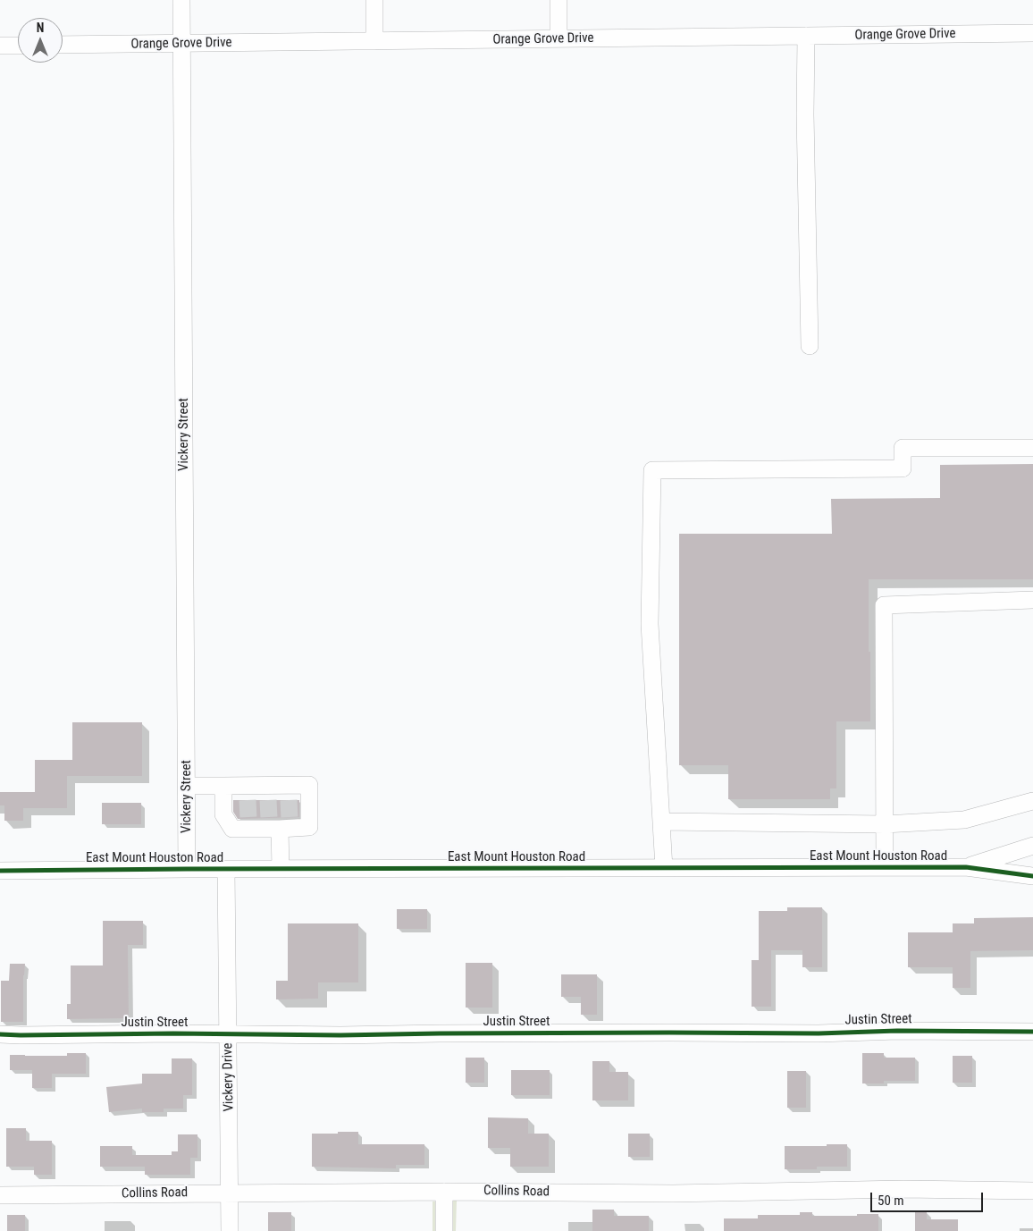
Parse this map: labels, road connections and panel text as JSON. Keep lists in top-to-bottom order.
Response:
{
  "streets": {
    "street": [
      "Orange Grove Drive",
      "Vickery Street",
      "East Mount Houston Road",
      "Justin Street",
      "Vickery Drive",
      "Collins Road"
    ]
  },
  "crossings": [
    ["Orange Grove Drive", "Vickery Street"],
    ["Vickery Street", "East Mount Houston Road"],
    ["East Mount Houston Road", "Vickery Drive"],
    ["Justin Street", "Vickery Drive"],
    ["Vickery Drive", "Collins Road"]
  ],
  "scale_bar": "50 m",
  "north": "top"
}
